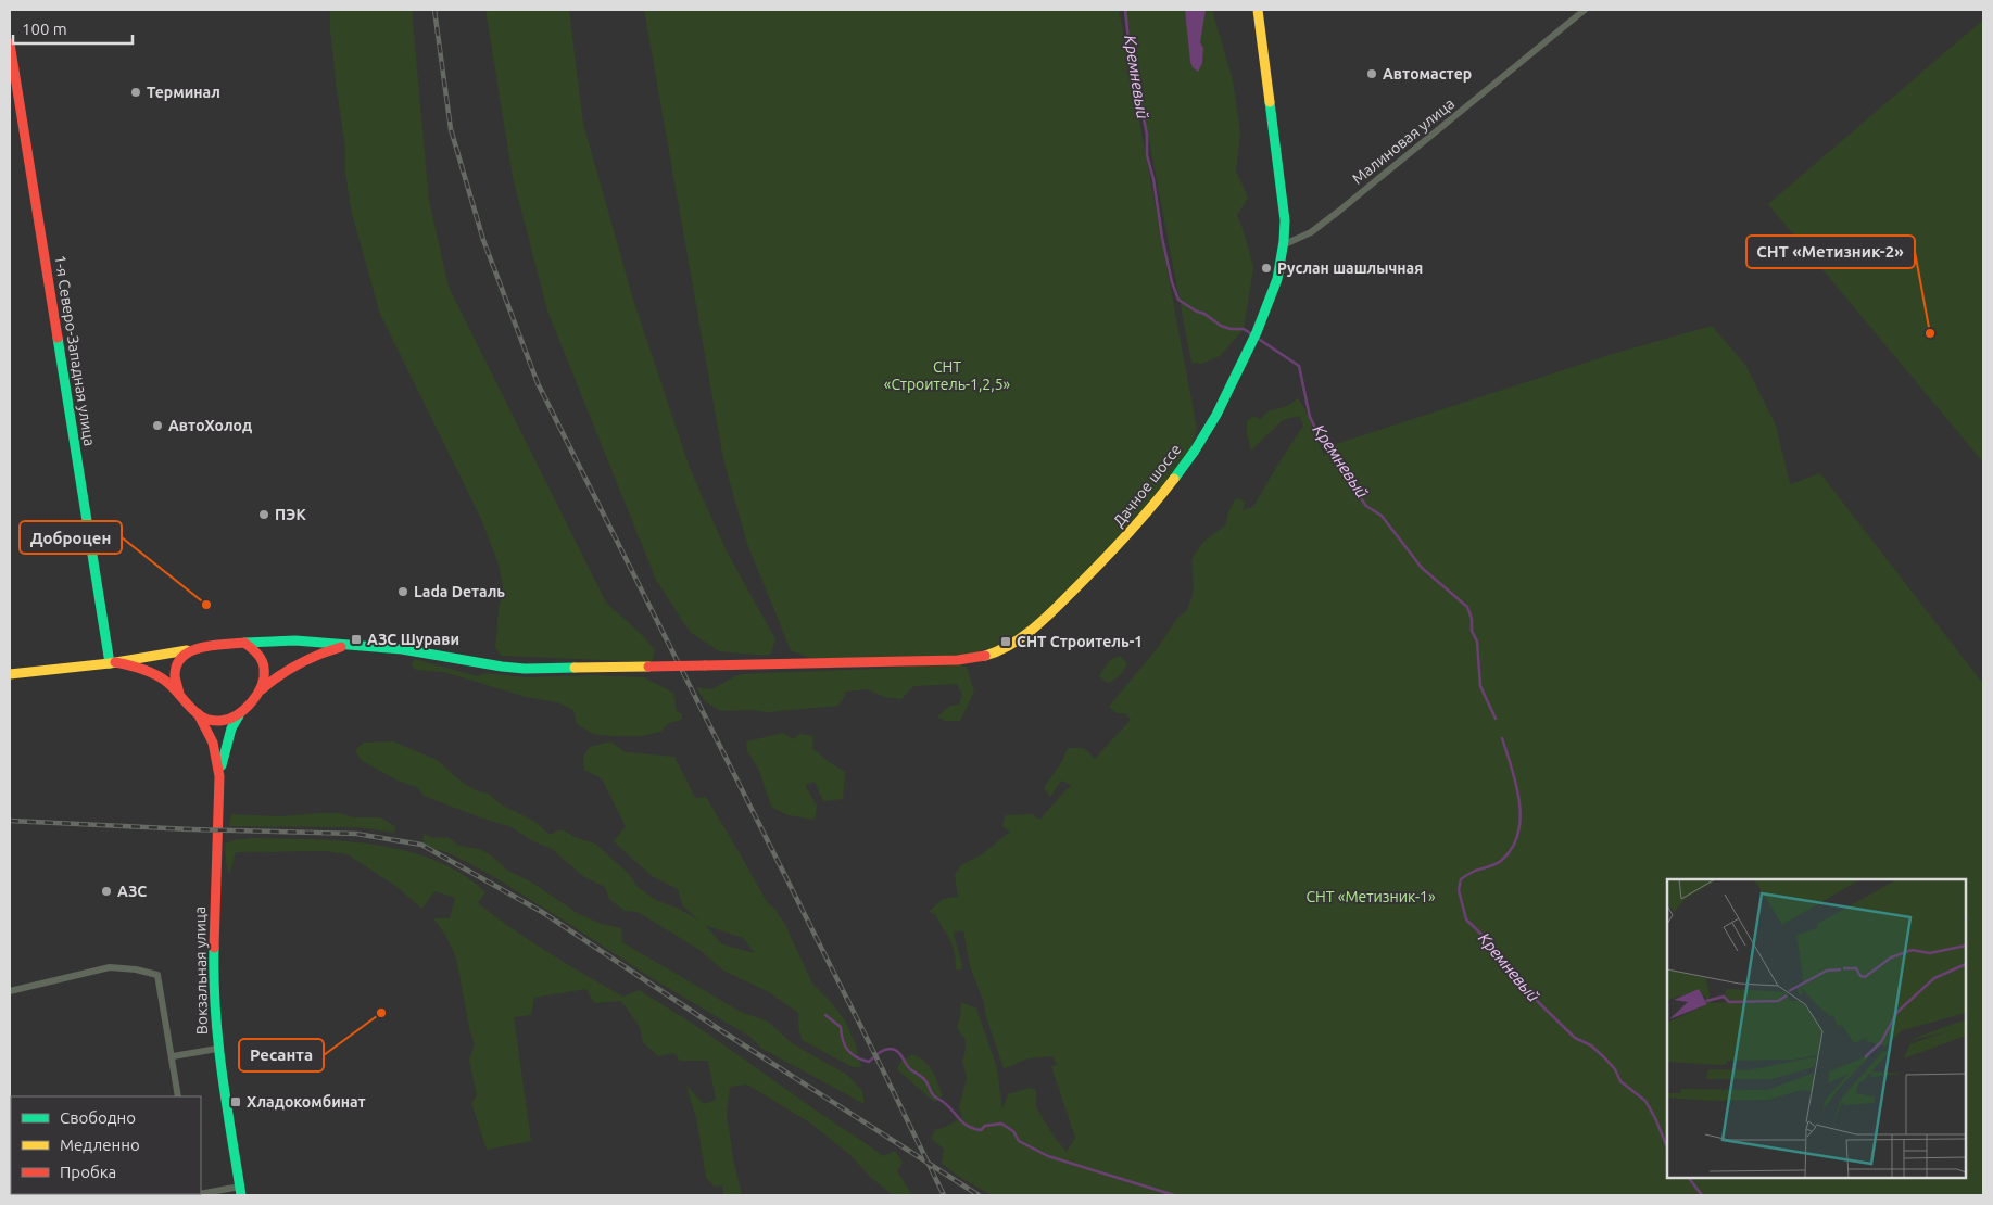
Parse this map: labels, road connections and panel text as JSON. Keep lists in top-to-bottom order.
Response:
{
  "streets": {
    "main road": ["1-я Северо-Западная улица", "Дачное шоссе", "Вокзальная улица"],
    "street": ["Малиновая улица"]
  },
  "crossings": [
    ["Малиновая улица", "Дачное шоссе"]
  ],
  "water": ["Кремневый"],
  "parks": ["СНТ «Строитель-1,2,5»", "СНТ «Метизник-1»"],
  "places": {
    "other": [
      "Автомастер",
      "Терминал",
      "Руслан шашлычная",
      "СНТ «Метизник-2»",
      "АвтоХолод",
      "ПЭК",
      "Lada Dеталь",
      "Доброцен",
      "АЗС",
      "Ресанта"
    ],
    "transit": ["АЗС Шурави", "СНТ Строитель-1", "Хладокомбинат"]
  },
  "legend": ["Свободно", "Медленно", "Пробка"],
  "scale_bar": "100 m"
}
